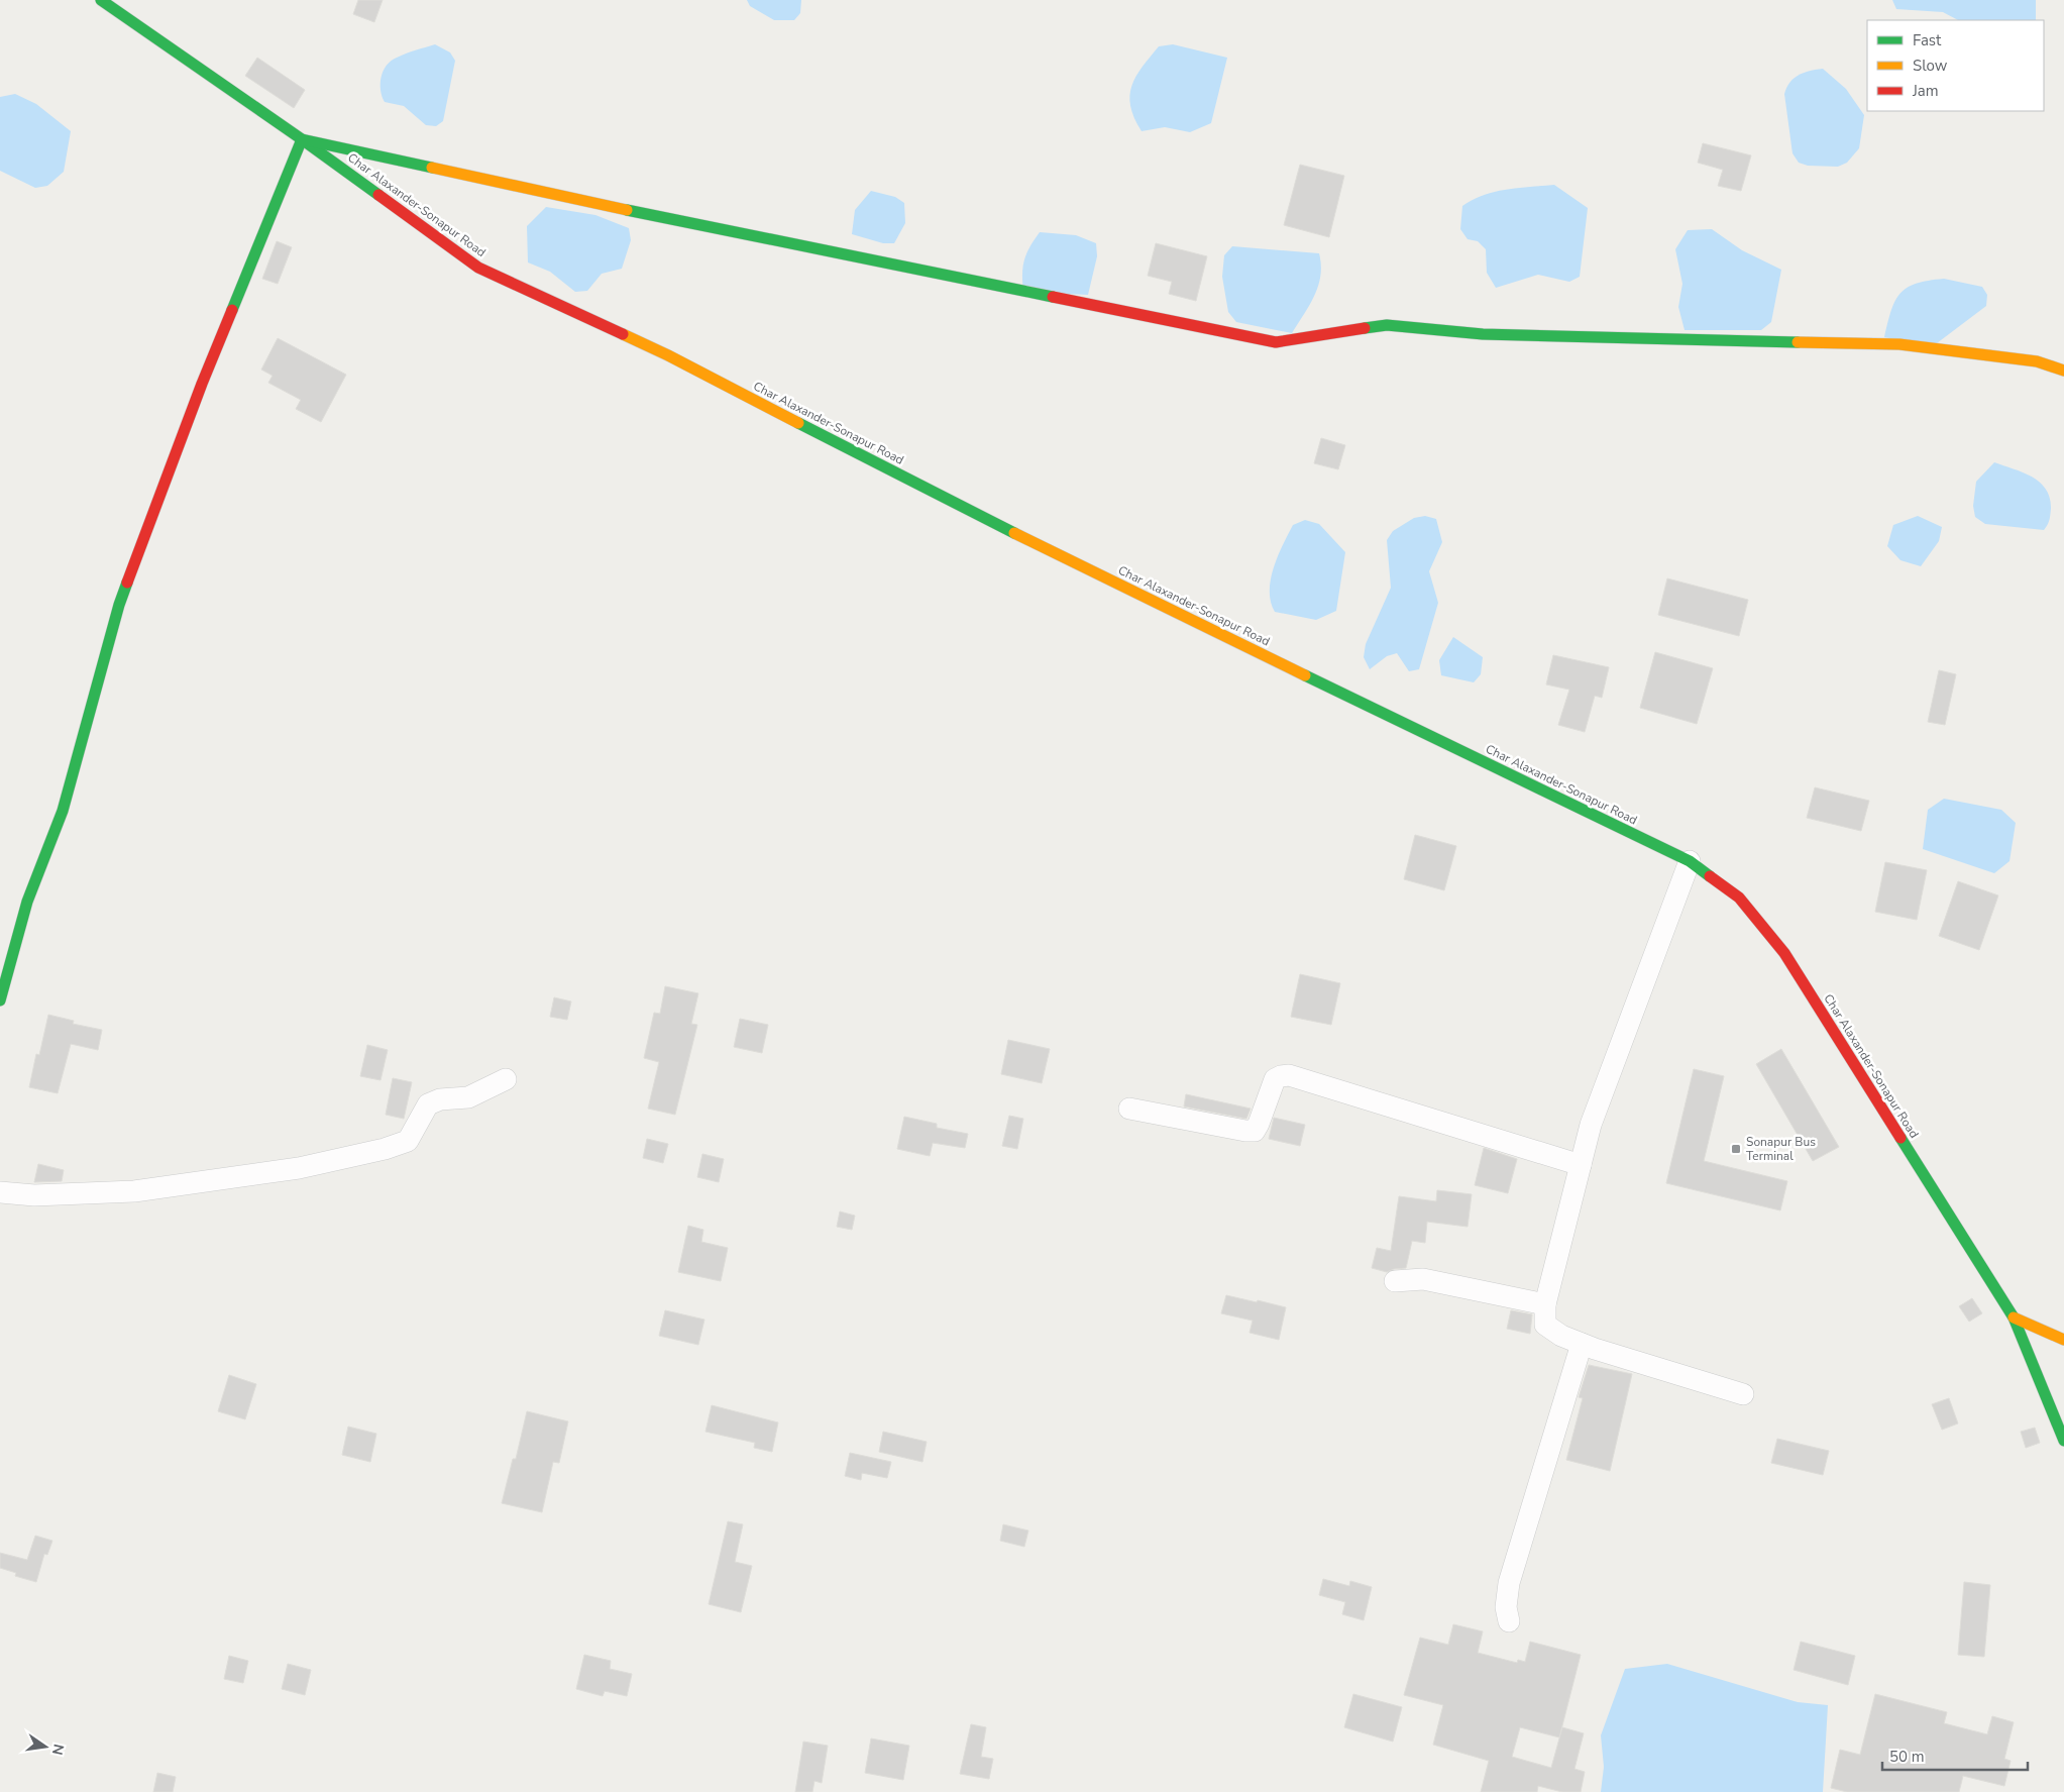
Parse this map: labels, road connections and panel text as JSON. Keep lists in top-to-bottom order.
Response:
{
  "streets": {
    "street": ["Char Alaxander-Sonapur Road"]
  },
  "places": {
    "transit": ["Sonapur Bus Terminal"]
  },
  "legend": ["Fast", "Slow", "Jam"],
  "scale_bar": "50 m",
  "north": "right"
}
